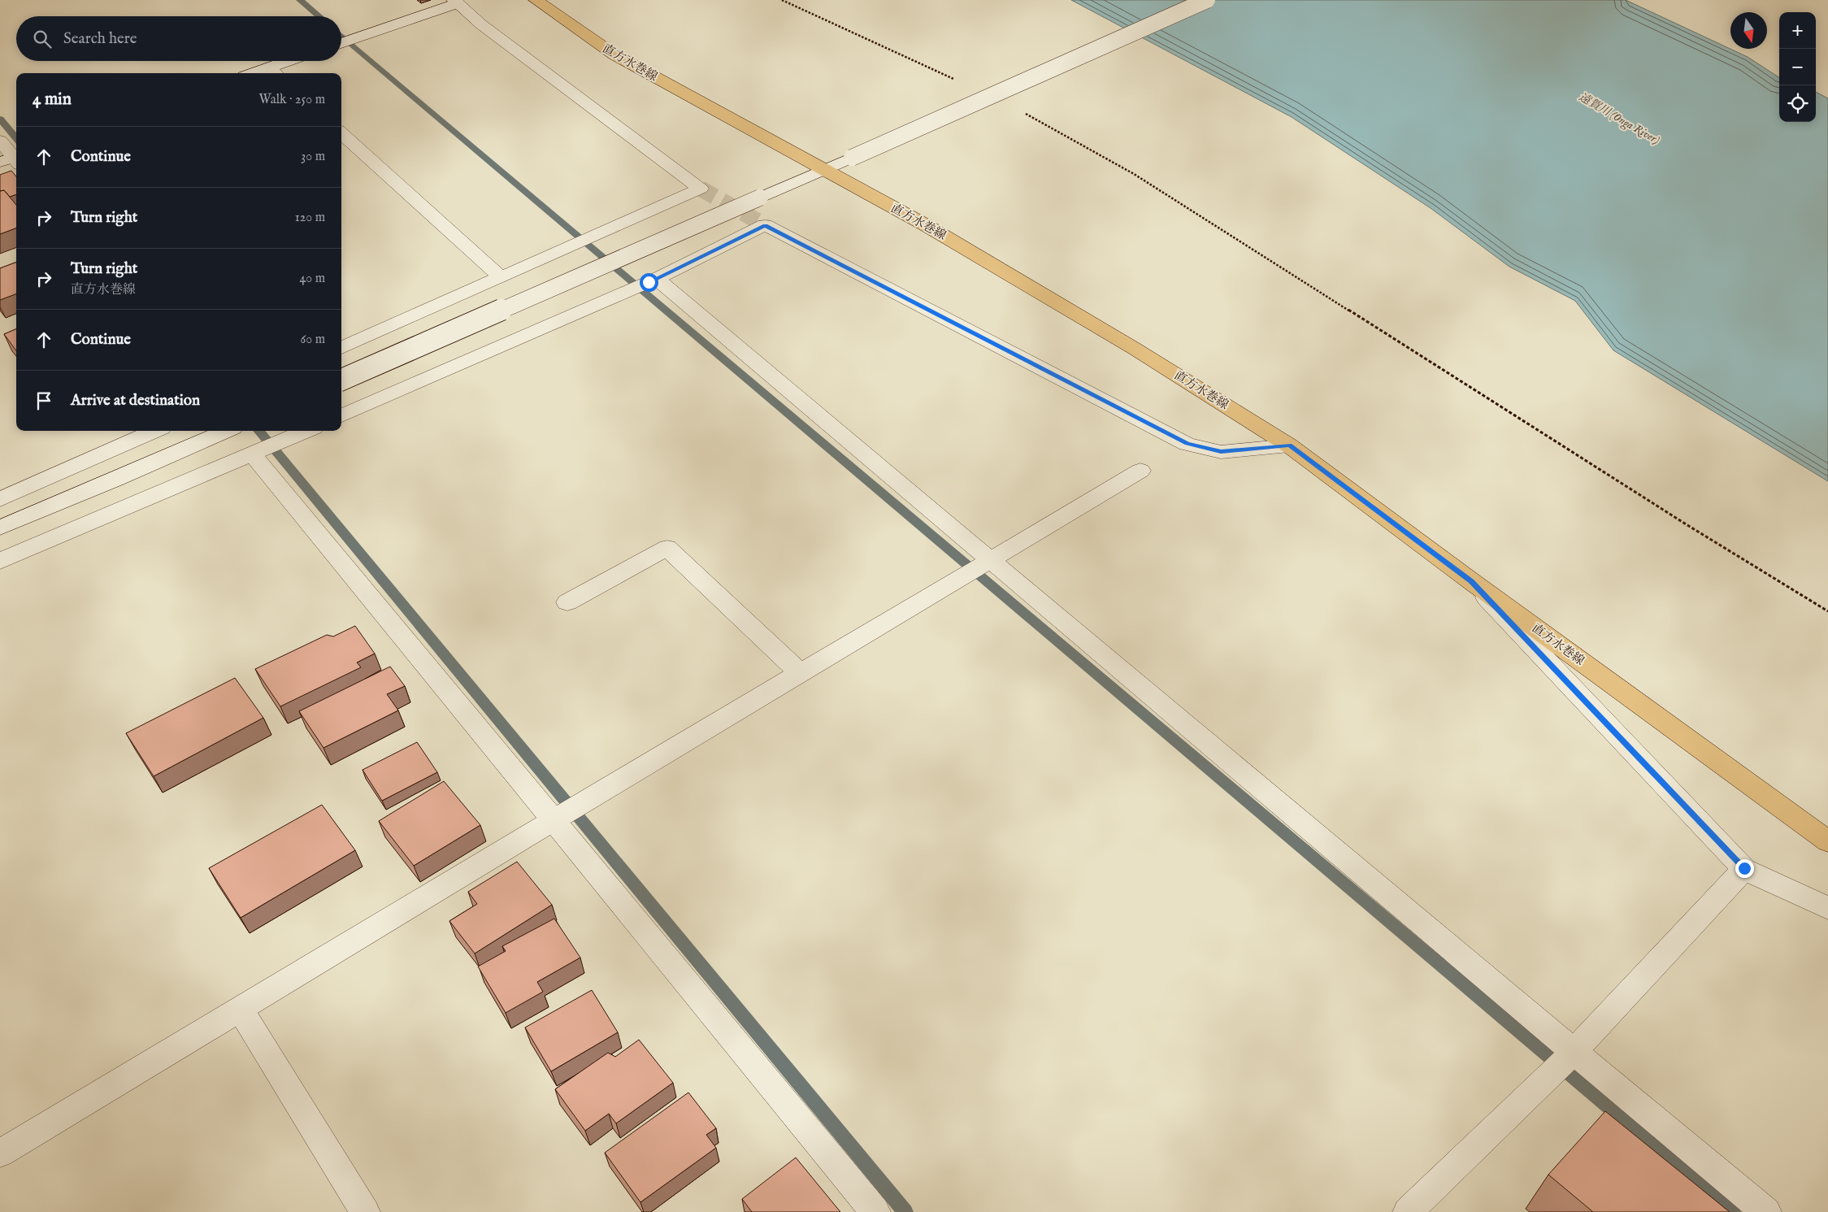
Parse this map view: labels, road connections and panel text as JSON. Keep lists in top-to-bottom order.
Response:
{
  "streets": {
    "main road": ["直方水巻線"]
  },
  "water": ["遠賀川 (Onga River)"],
  "north": "bottom",
  "page": {
    "map_buttons": ["+", "−"],
    "search": "Search here",
    "heading": ["4 min", "Walk · 250 m"],
    "list": [
      ["Continue", "30 m"],
      ["Turn right", "120 m"],
      ["Turn right", "直方水巻線", "40 m"],
      ["Continue", "60 m"],
      "Arrive at destination"
    ]
  }
}
